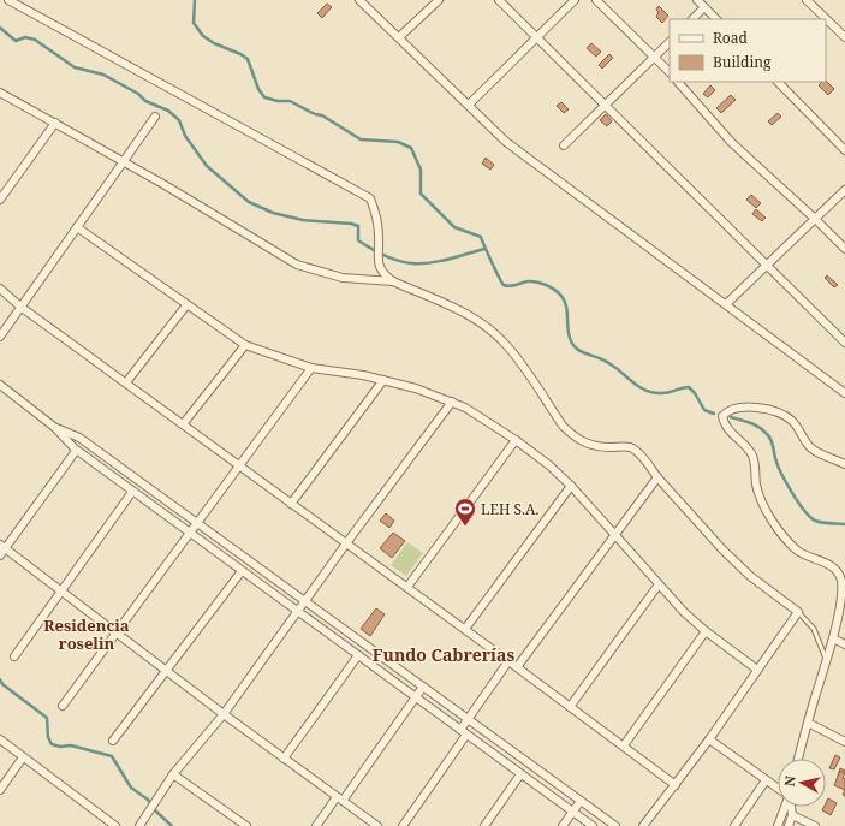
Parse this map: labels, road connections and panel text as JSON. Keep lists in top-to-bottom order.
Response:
{
  "districts": ["Residencia roselin", "Fundo Cabrerías"],
  "places": {
    "sports": ["LEH S.A."]
  },
  "legend": ["Road", "Building"],
  "north": "left"
}
